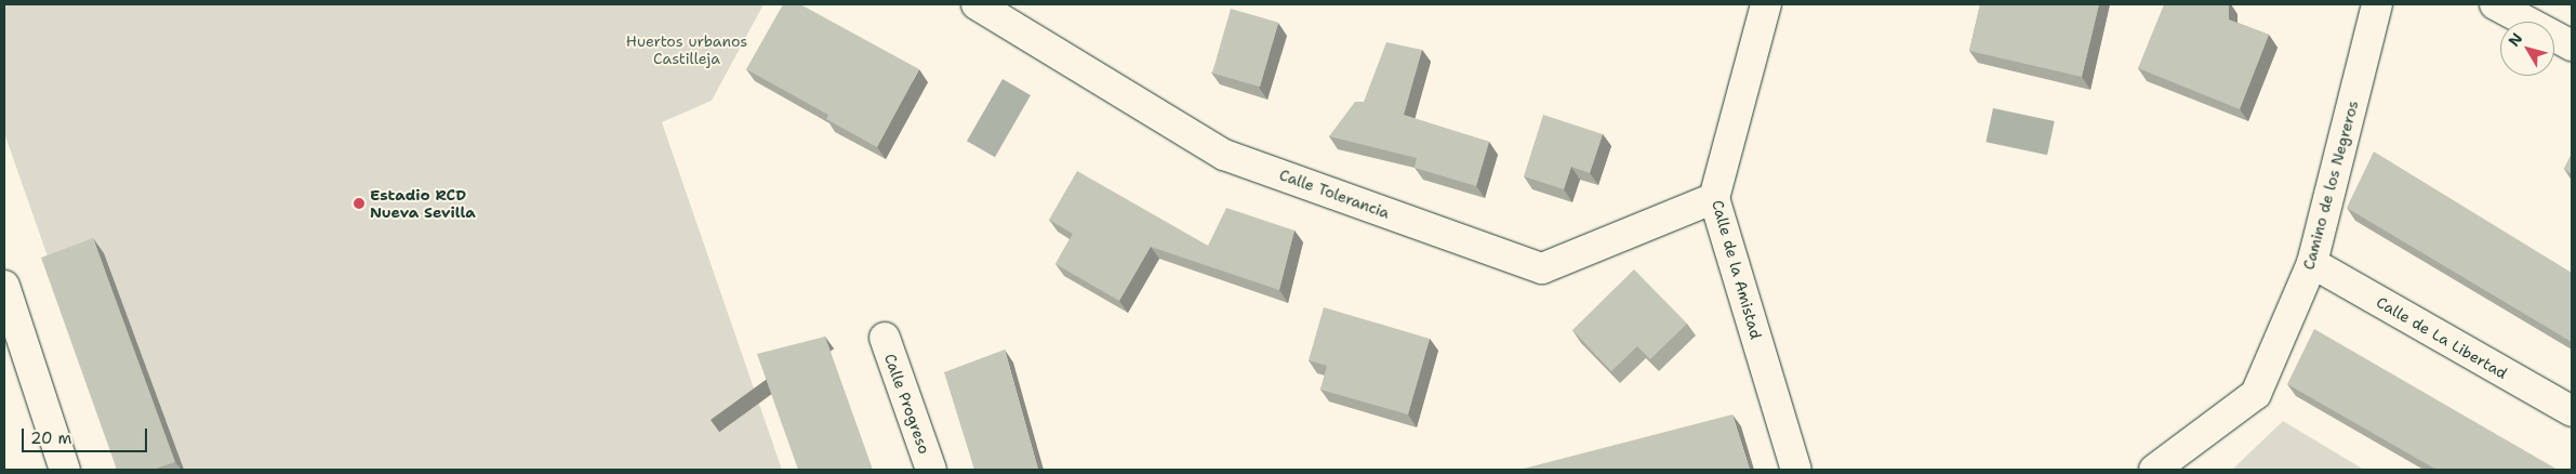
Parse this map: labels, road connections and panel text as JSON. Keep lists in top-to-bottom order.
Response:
{
  "streets": {
    "street": [
      "Camino de los Negreros",
      "Calle Tolerancia",
      "Calle de la Amistad",
      "Calle de La Libertad",
      "Calle Progreso"
    ]
  },
  "crossings": [
    ["Camino de los Negreros", "Calle de La Libertad"],
    ["Calle Tolerancia", "Calle de la Amistad"]
  ],
  "parks": ["Huertos urbanos Castilleja"],
  "places": ["Estadio RCD Nueva Sevilla"],
  "scale_bar": "20 m",
  "north": "top left"
}
